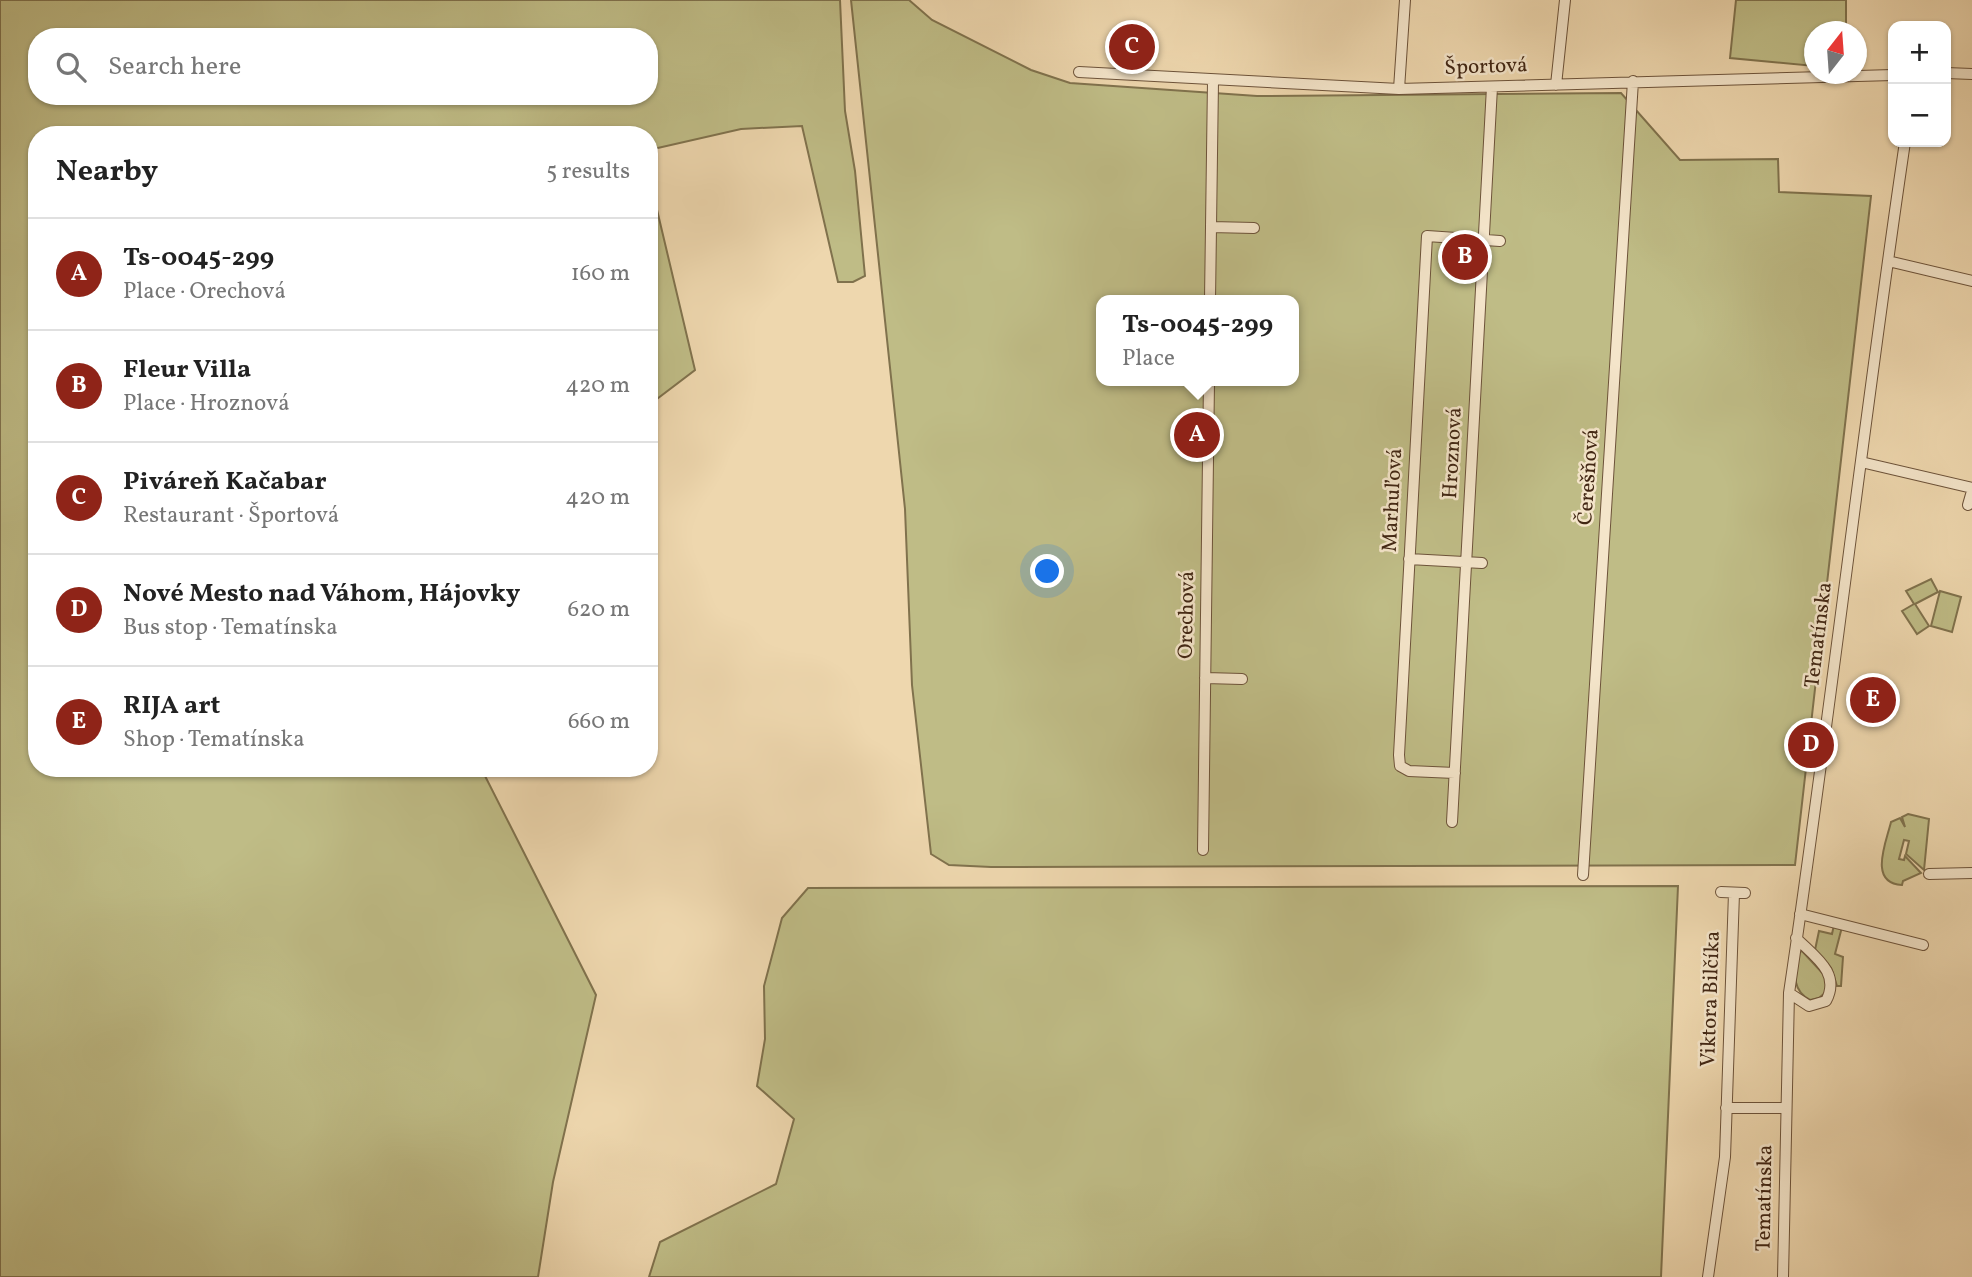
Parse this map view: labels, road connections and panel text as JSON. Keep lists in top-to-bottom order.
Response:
{
  "streets": {
    "street": [
      "Športová",
      "Hroznová",
      "Čerešňová",
      "Marhuľová",
      "Orechová",
      "Tematínska",
      "Viktora Bilčíka"
    ]
  },
  "crossings": [
    ["Športová", "Hroznová"],
    ["Športová", "Čerešňová"],
    ["Hroznová", "Marhuľová"]
  ],
  "north": "top",
  "page": {
    "pins": [
      "C",
      "B",
      "A",
      "E",
      "D"
    ],
    "map_buttons": ["+", "−"],
    "search": "Search here",
    "heading": ["Nearby", "5 results"],
    "list": [
      {
        "mark": "A",
        "name": "Ts-0045-299",
        "note": "Place · Orechová",
        "value": "160 m"
      },
      {
        "mark": "B",
        "name": "Fleur Villa",
        "note": "Place · Hroznová",
        "value": "420 m"
      },
      {
        "mark": "C",
        "name": "Piváreň Kačabar",
        "note": "Restaurant · Športová",
        "value": "420 m"
      },
      {
        "mark": "D",
        "name": "Nové Mesto nad Váhom, Hájovky",
        "note": "Bus stop · Tematínska",
        "value": "620 m"
      },
      {
        "mark": "E",
        "name": "RIJA art",
        "note": "Shop · Tematínska",
        "value": "660 m"
      }
    ],
    "popup": ["Ts-0045-299", "Place"]
  }
}
